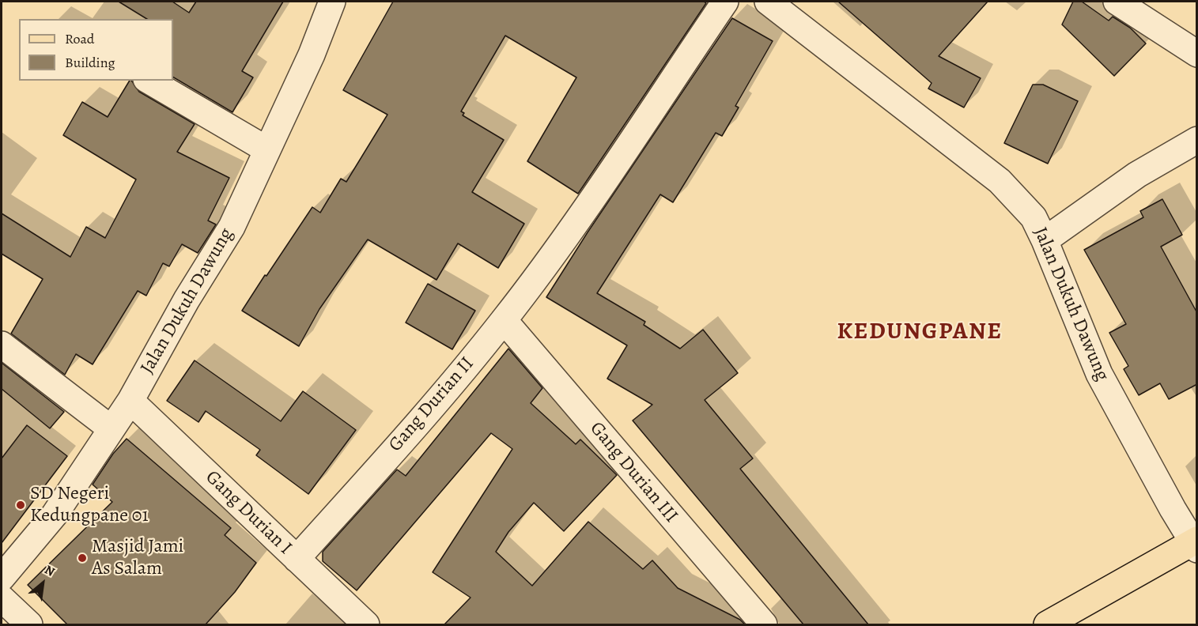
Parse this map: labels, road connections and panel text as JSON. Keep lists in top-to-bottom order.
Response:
{
  "streets": {
    "street": [
      "Jalan Dukuh Dawung",
      "Gang Durian II",
      "Gang Durian III",
      "Gang Durian I"
    ]
  },
  "crossings": [
    ["Jalan Dukuh Dawung", "Gang Durian I"],
    ["Gang Durian II", "Gang Durian III"],
    ["Gang Durian II", "Gang Durian I"]
  ],
  "districts": ["KEDUNGPANE"],
  "places": ["SD Negeri Kedungpane 01", "Masjid Jami As Salam"],
  "legend": ["Road", "Building"],
  "north": "top right"
}
